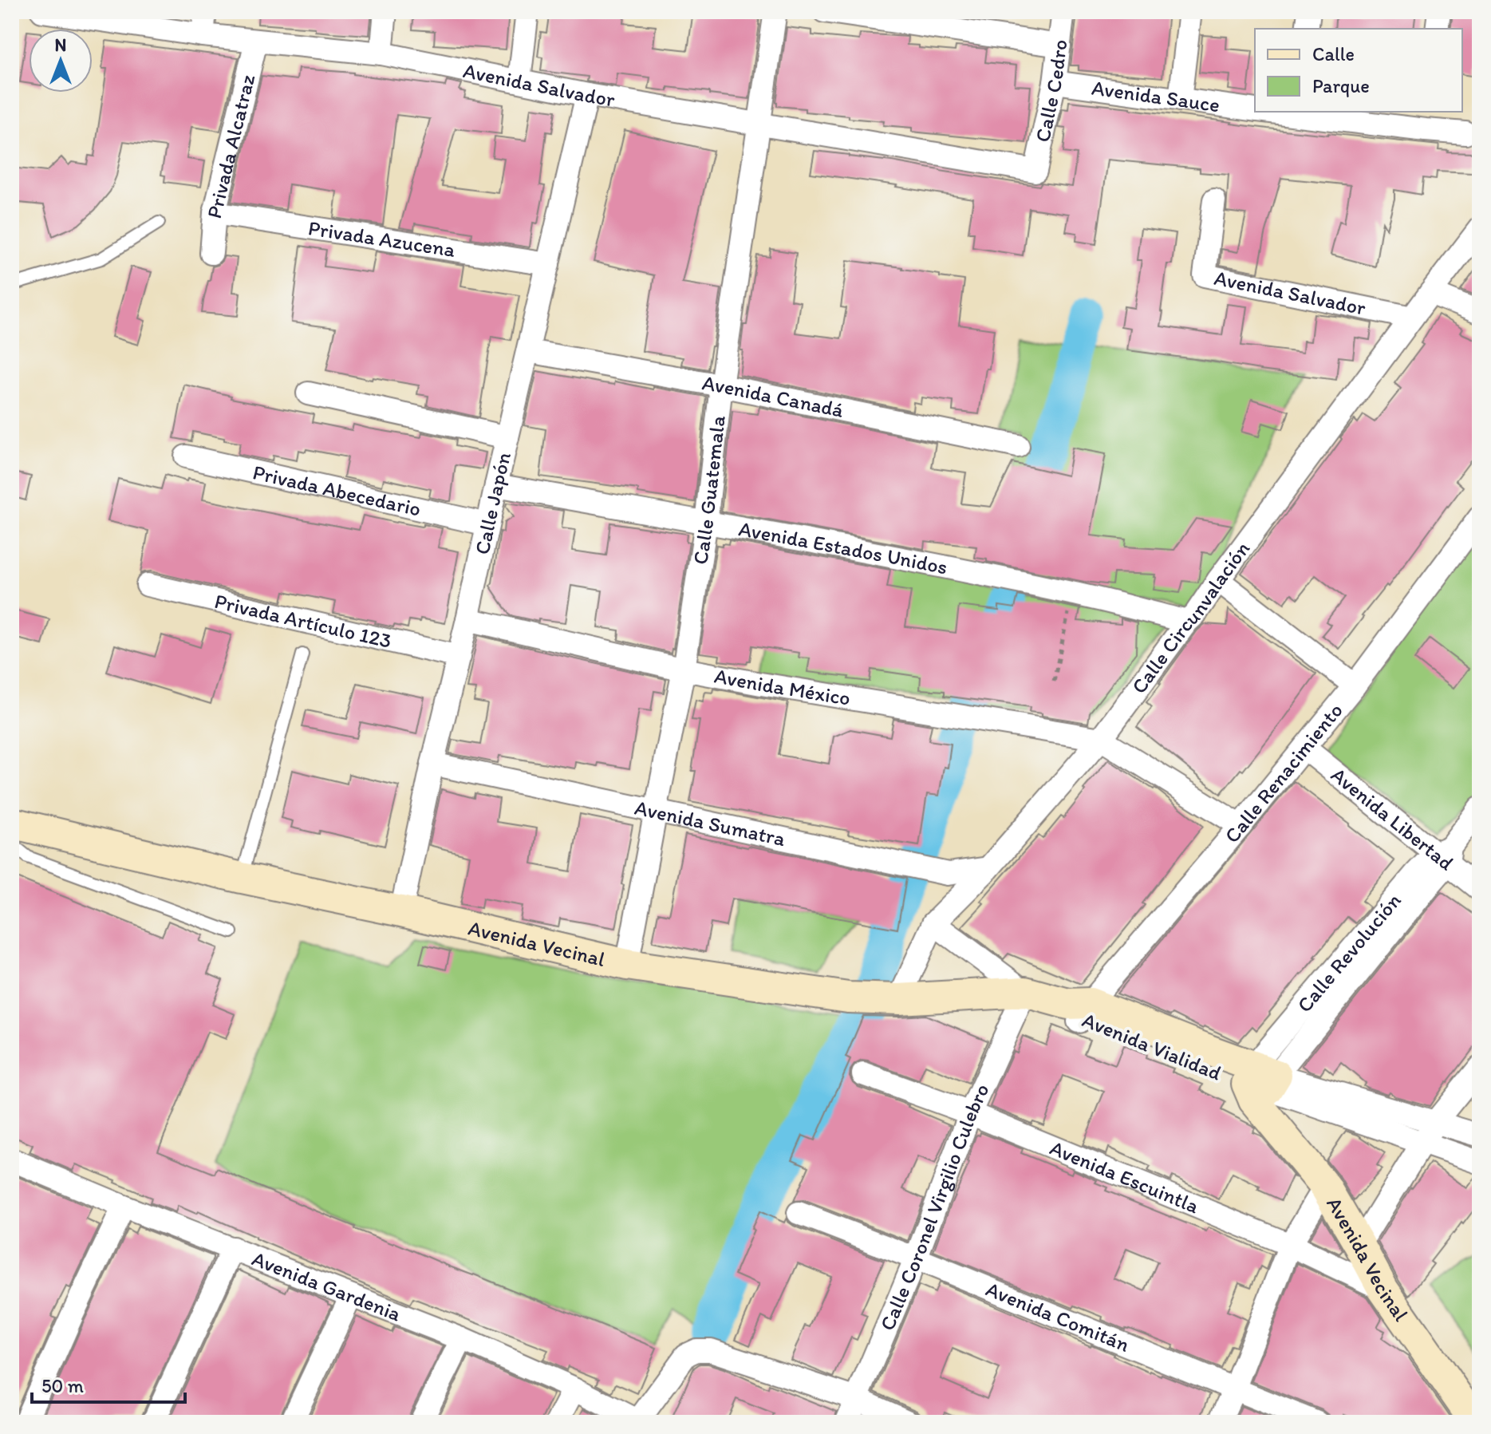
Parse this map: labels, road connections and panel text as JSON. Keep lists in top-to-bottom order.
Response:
{
  "streets": {
    "street": [
      "Avenida Salvador",
      "Calle Cedro",
      "Avenida Sauce",
      "Privada Alcatraz",
      "Privada Azucena",
      "Avenida Canadá",
      "Calle Guatemala",
      "Privada Abecedario",
      "Calle Japón",
      "Avenida Estados Unidos",
      "Calle Circunvalación",
      "Privada Artículo 123",
      "Avenida México",
      "Calle Renacimiento",
      "Avenida Libertad",
      "Avenida Sumatra",
      "Avenida Vecinal",
      "Calle Revolución",
      "Avenida Vialidad",
      "Avenida Escuintla",
      "Calle Coronel Virgilio Culebro",
      "Avenida Gardenia",
      "Avenida Comitán"
    ]
  },
  "crossings": [
    ["Avenida Salvador", "Calle Cedro"],
    ["Avenida Salvador", "Privada Alcatraz"],
    ["Avenida Salvador", "Calle Guatemala"],
    ["Avenida Salvador", "Calle Japón"],
    ["Avenida Salvador", "Calle Circunvalación"],
    ["Calle Cedro", "Avenida Sauce"],
    ["Privada Alcatraz", "Privada Azucena"],
    ["Privada Azucena", "Calle Japón"],
    ["Avenida Canadá", "Calle Guatemala"],
    ["Avenida Canadá", "Calle Japón"],
    ["Calle Guatemala", "Avenida Estados Unidos"],
    ["Calle Guatemala", "Avenida México"],
    ["Calle Guatemala", "Avenida Sumatra"],
    ["Calle Guatemala", "Avenida Vecinal"],
    ["Privada Abecedario", "Calle Japón"],
    ["Calle Japón", "Avenida Estados Unidos"],
    ["Calle Japón", "Privada Artículo 123"],
    ["Calle Japón", "Avenida México"],
    ["Calle Japón", "Avenida Sumatra"],
    ["Calle Japón", "Avenida Vecinal"],
    ["Avenida Estados Unidos", "Calle Circunvalación"],
    ["Calle Circunvalación", "Avenida México"],
    ["Calle Circunvalación", "Avenida Sumatra"],
    ["Calle Circunvalación", "Avenida Vecinal"],
    ["Calle Renacimiento", "Avenida Libertad"],
    ["Calle Renacimiento", "Avenida Vecinal"],
    ["Calle Renacimiento", "Avenida Vialidad"],
    ["Avenida Libertad", "Calle Revolución"],
    ["Avenida Vecinal", "Calle Revolución"],
    ["Avenida Vecinal", "Avenida Vialidad"],
    ["Avenida Vecinal", "Avenida Escuintla"],
    ["Avenida Vecinal", "Calle Coronel Virgilio Culebro"],
    ["Calle Revolución", "Avenida Vialidad"],
    ["Avenida Escuintla", "Calle Coronel Virgilio Culebro"],
    ["Calle Coronel Virgilio Culebro", "Avenida Comitán"]
  ],
  "legend": ["Calle", "Parque"],
  "scale_bar": "50 m",
  "north": "top"
}
